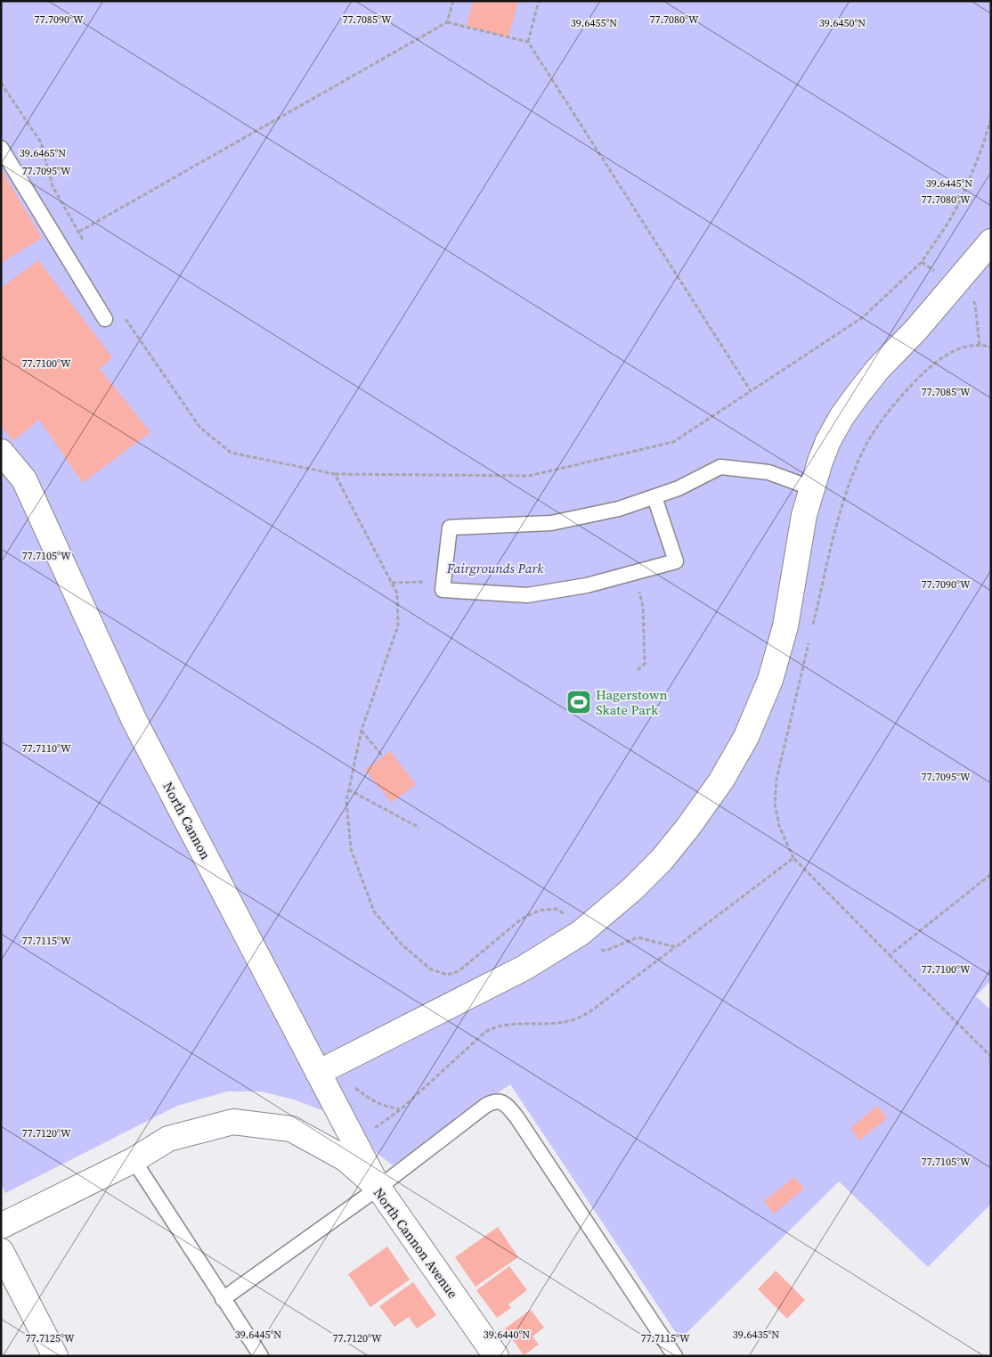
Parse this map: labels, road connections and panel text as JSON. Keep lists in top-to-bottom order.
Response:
{
  "streets": {
    "street": ["North Cannon", "North Cannon Avenue"]
  },
  "crossings": [
    ["North Cannon", "North Cannon Avenue"]
  ],
  "parks": ["Fairgrounds Park"],
  "places": {
    "sports": ["Hagerstown Skate Park"]
  },
  "coordinates": [
    "77.7090°W",
    "77.7085°W",
    "77.7080°W",
    "39.6455°N",
    "39.6450°N",
    "39.6465°N",
    "77.7095°W",
    "39.6445°N",
    "77.7100°W",
    "77.7105°W",
    "77.7110°W",
    "77.7115°W",
    "77.7120°W",
    "39.6440°N",
    "39.6435°N",
    "77.7125°W"
  ]
}
